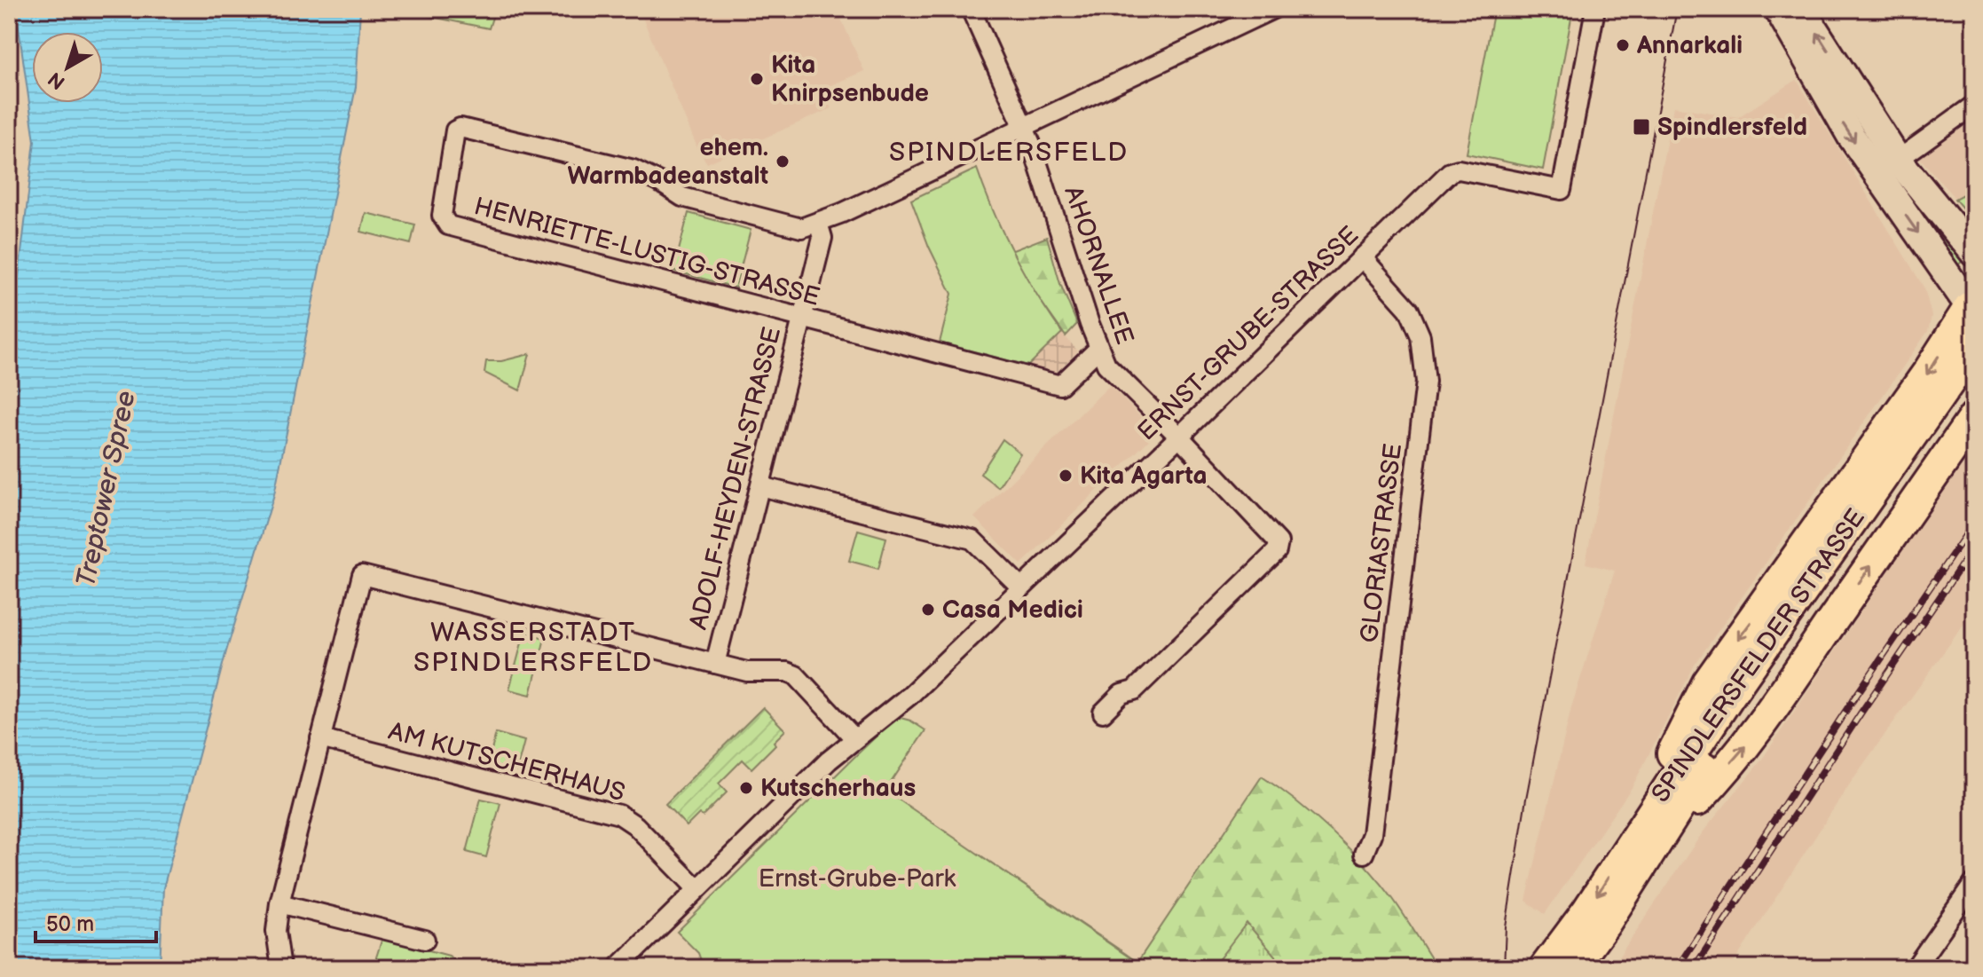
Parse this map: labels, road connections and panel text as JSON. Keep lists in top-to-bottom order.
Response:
{
  "streets": {
    "highway": ["SPINDLERSFELDER STRASSE"],
    "street": [
      "HENRIETTE-LUSTIG-STRASSE",
      "AHORNALLEE",
      "ERNST-GRUBE-STRASSE",
      "ADOLF-HEYDEN-STRASSE",
      "GLORIASTRASSE",
      "AM KUTSCHERHAUS"
    ]
  },
  "crossings": [
    ["HENRIETTE-LUSTIG-STRASSE", "AHORNALLEE"],
    ["HENRIETTE-LUSTIG-STRASSE", "ADOLF-HEYDEN-STRASSE"],
    ["AHORNALLEE", "ERNST-GRUBE-STRASSE"],
    ["ERNST-GRUBE-STRASSE", "GLORIASTRASSE"],
    ["ERNST-GRUBE-STRASSE", "AM KUTSCHERHAUS"]
  ],
  "districts": ["SPINDLERSFELD", "WASSERSTADT SPINDLERSFELD"],
  "water": ["Treptower Spree"],
  "parks": ["Ernst-Grube-Park"],
  "places": {
    "other": [
      "Annarkali",
      "Kita Knirpsenbude",
      "ehem. Warmbadeanstalt",
      "Kita Agarta",
      "Casa Medici",
      "Kutscherhaus"
    ],
    "transit": ["Spindlersfeld"]
  },
  "scale_bar": "50 m",
  "north": "bottom left"
}
